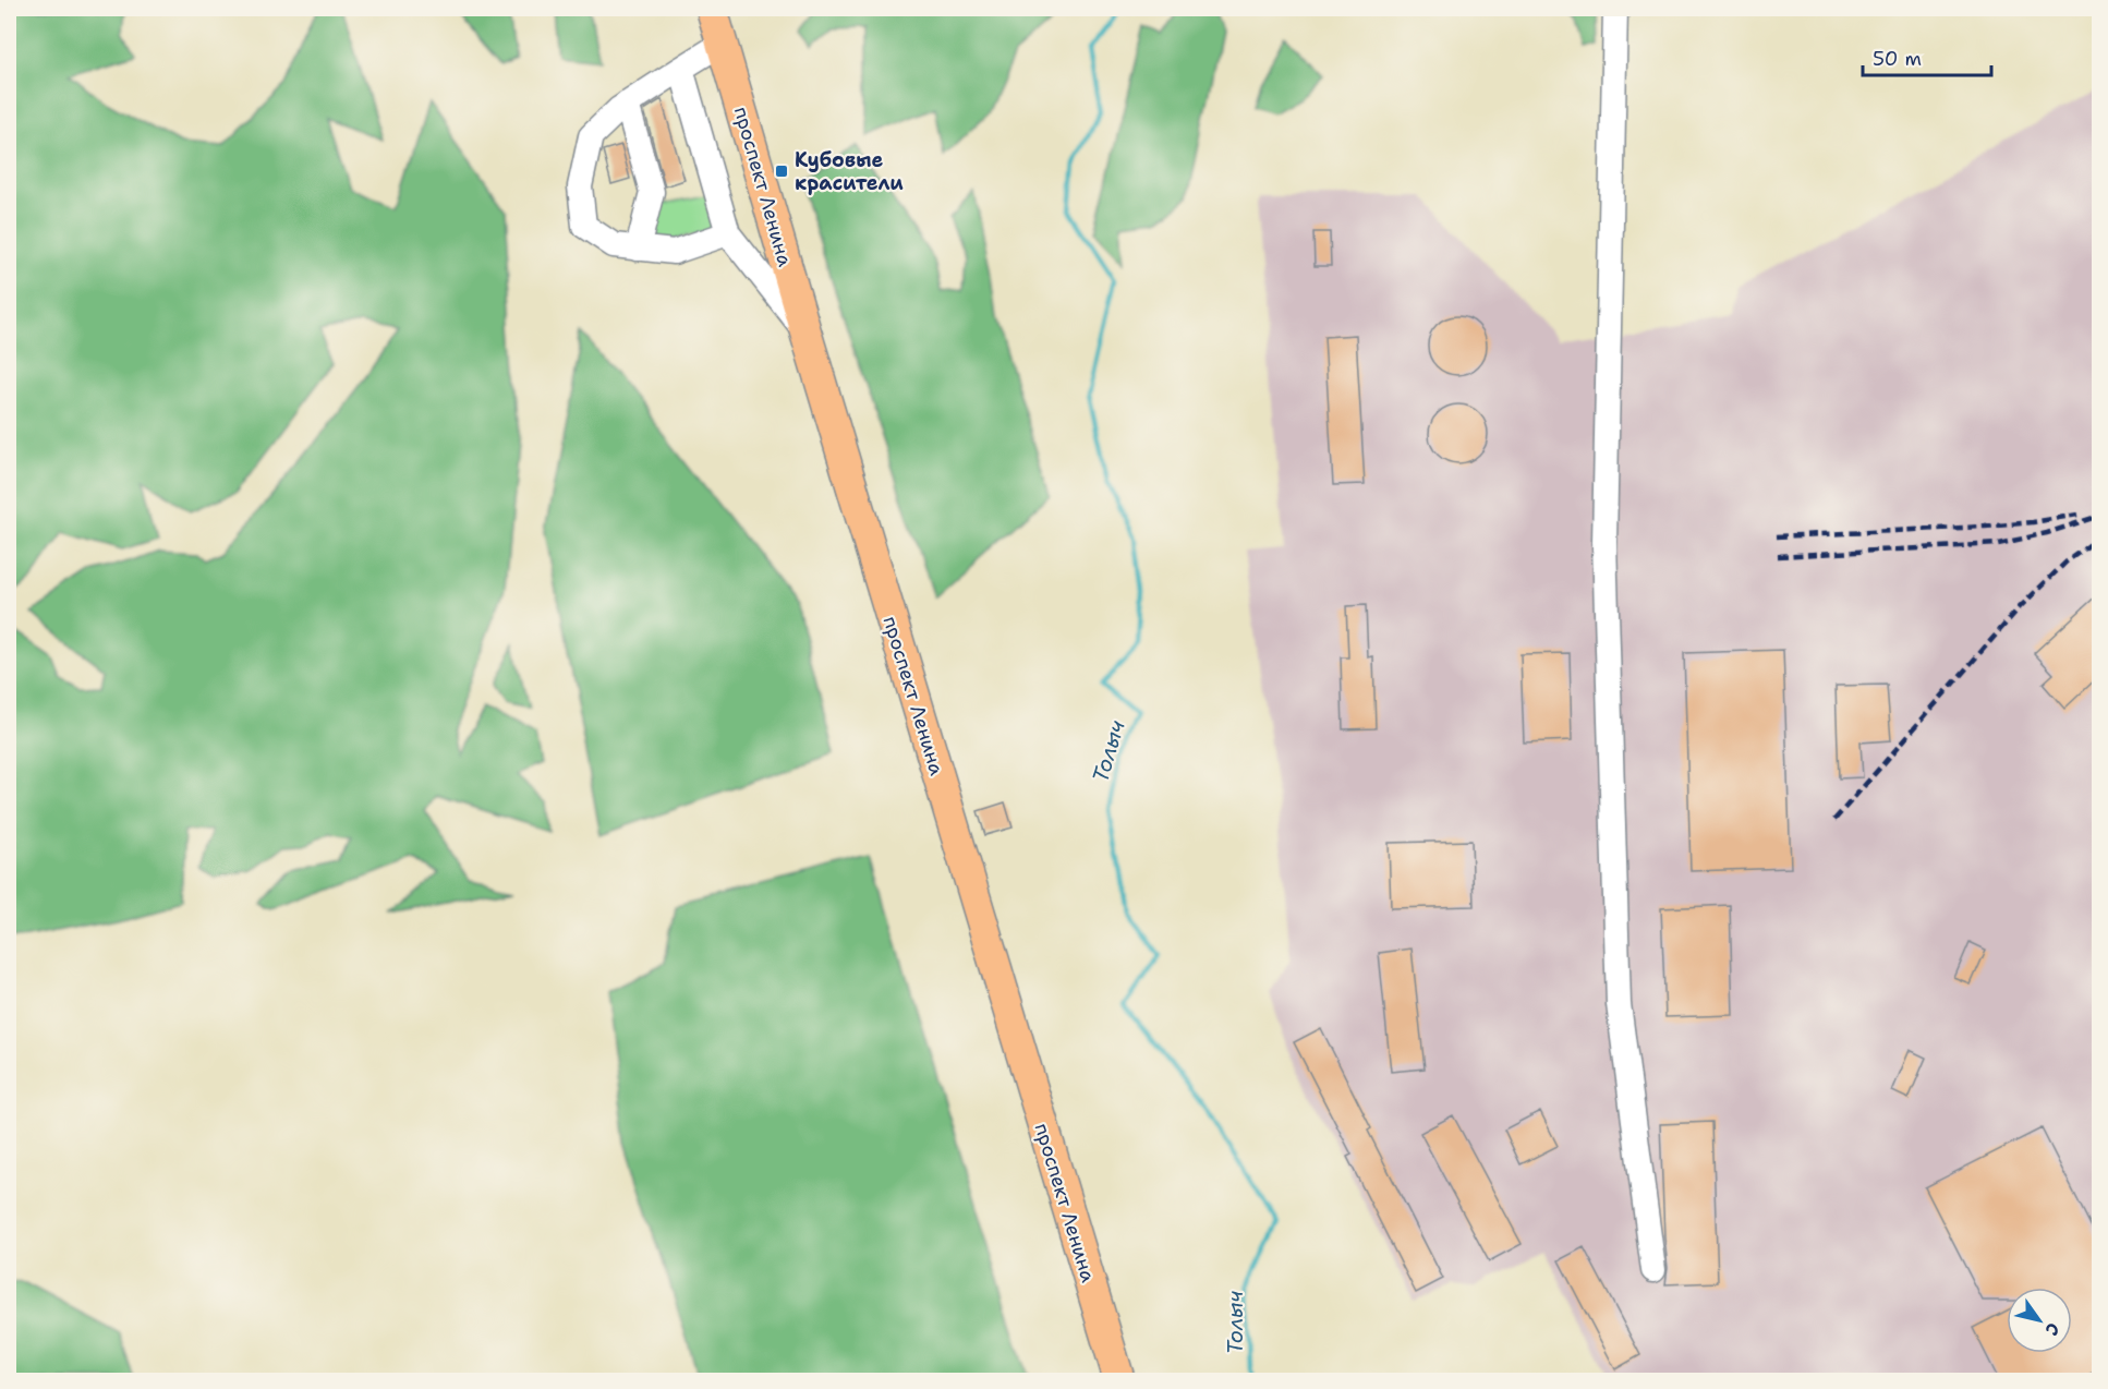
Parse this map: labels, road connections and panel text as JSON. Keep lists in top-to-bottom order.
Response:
{
  "streets": {
    "main road": ["проспект Ленина"]
  },
  "water": ["Толыч"],
  "places": {
    "transit": ["Кубовые красители"]
  },
  "scale_bar": "50 m",
  "north": "bottom right"
}
